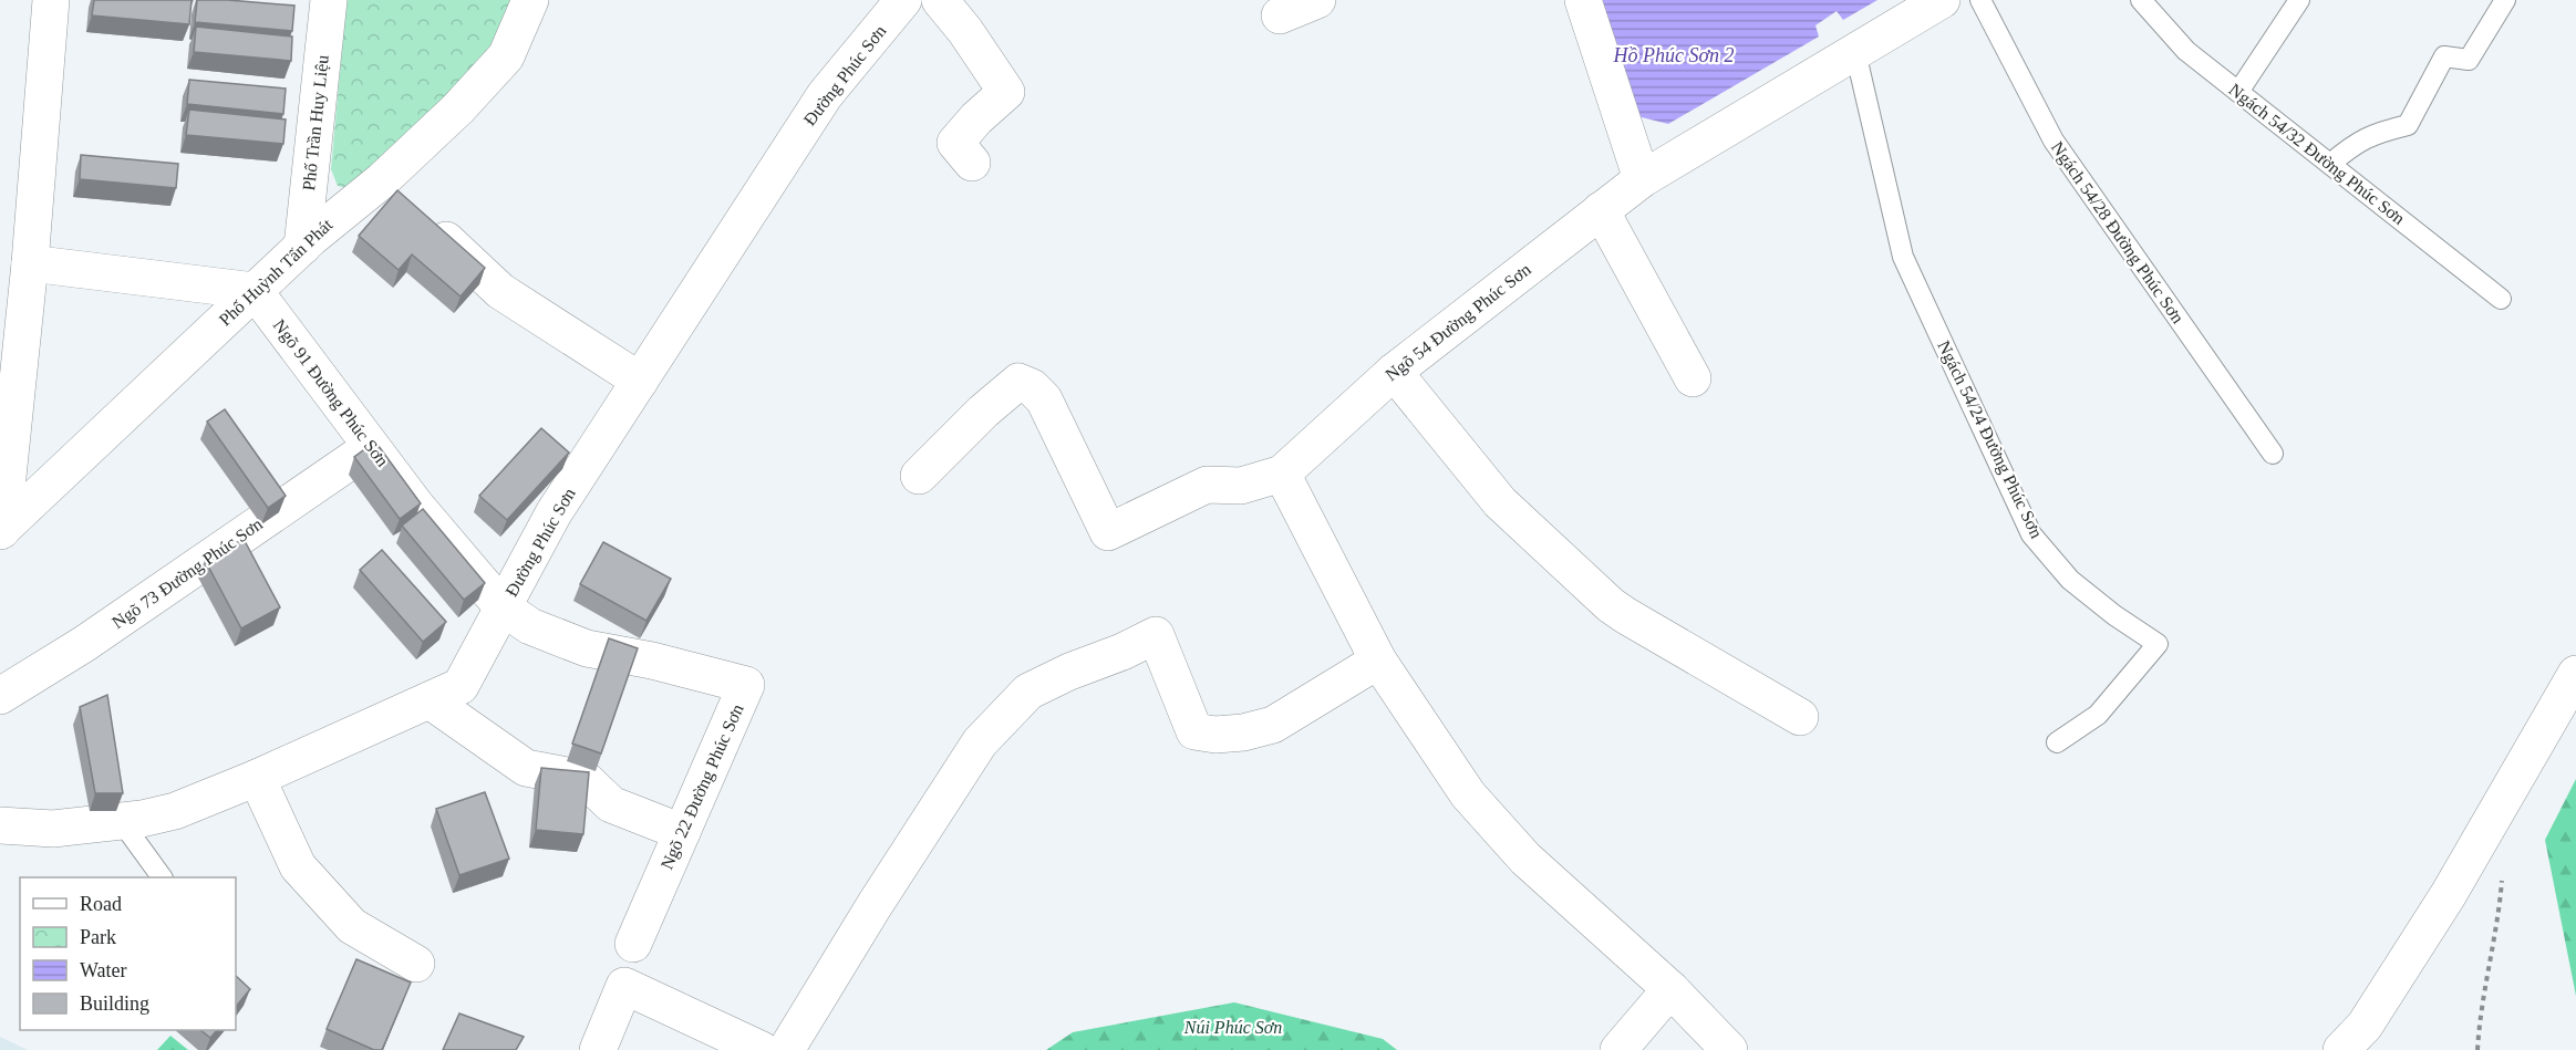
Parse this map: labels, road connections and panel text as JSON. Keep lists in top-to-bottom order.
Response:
{
  "streets": {
    "street": [
      "Đường Phúc Sơn",
      "Phố Trần Huy Liệu",
      "Phố Huỳnh Tấn Phát",
      "Ngõ 54 Đường Phúc Sơn",
      "Ngõ 91 Đường Phúc Sơn",
      "Ngõ 73 Đường Phúc Sơn",
      "Ngõ 22 Đường Phúc Sơn"
    ],
    "lane": ["Ngách 54/32 Đường Phúc Sơn", "Ngách 54/28 Đường Phúc Sơn", "Ngách 54/24 Đường Phúc Sơn"]
  },
  "crossings": [
    ["Đường Phúc Sơn", "Ngõ 91 Đường Phúc Sơn"],
    ["Đường Phúc Sơn", "Ngõ 22 Đường Phúc Sơn"],
    ["Phố Trần Huy Liệu", "Phố Huỳnh Tấn Phát"],
    ["Phố Huỳnh Tấn Phát", "Ngõ 91 Đường Phúc Sơn"],
    ["Ngõ 54 Đường Phúc Sơn", "Ngách 54/24 Đường Phúc Sơn"],
    ["Ngõ 91 Đường Phúc Sơn", "Ngõ 73 Đường Phúc Sơn"],
    ["Ngõ 91 Đường Phúc Sơn", "Ngõ 22 Đường Phúc Sơn"]
  ],
  "water": ["Hồ Phúc Sơn 2"],
  "parks": ["Núi Phúc Sơn"],
  "legend": [
    "Road",
    "Park",
    "Water",
    "Building"
  ]
}
